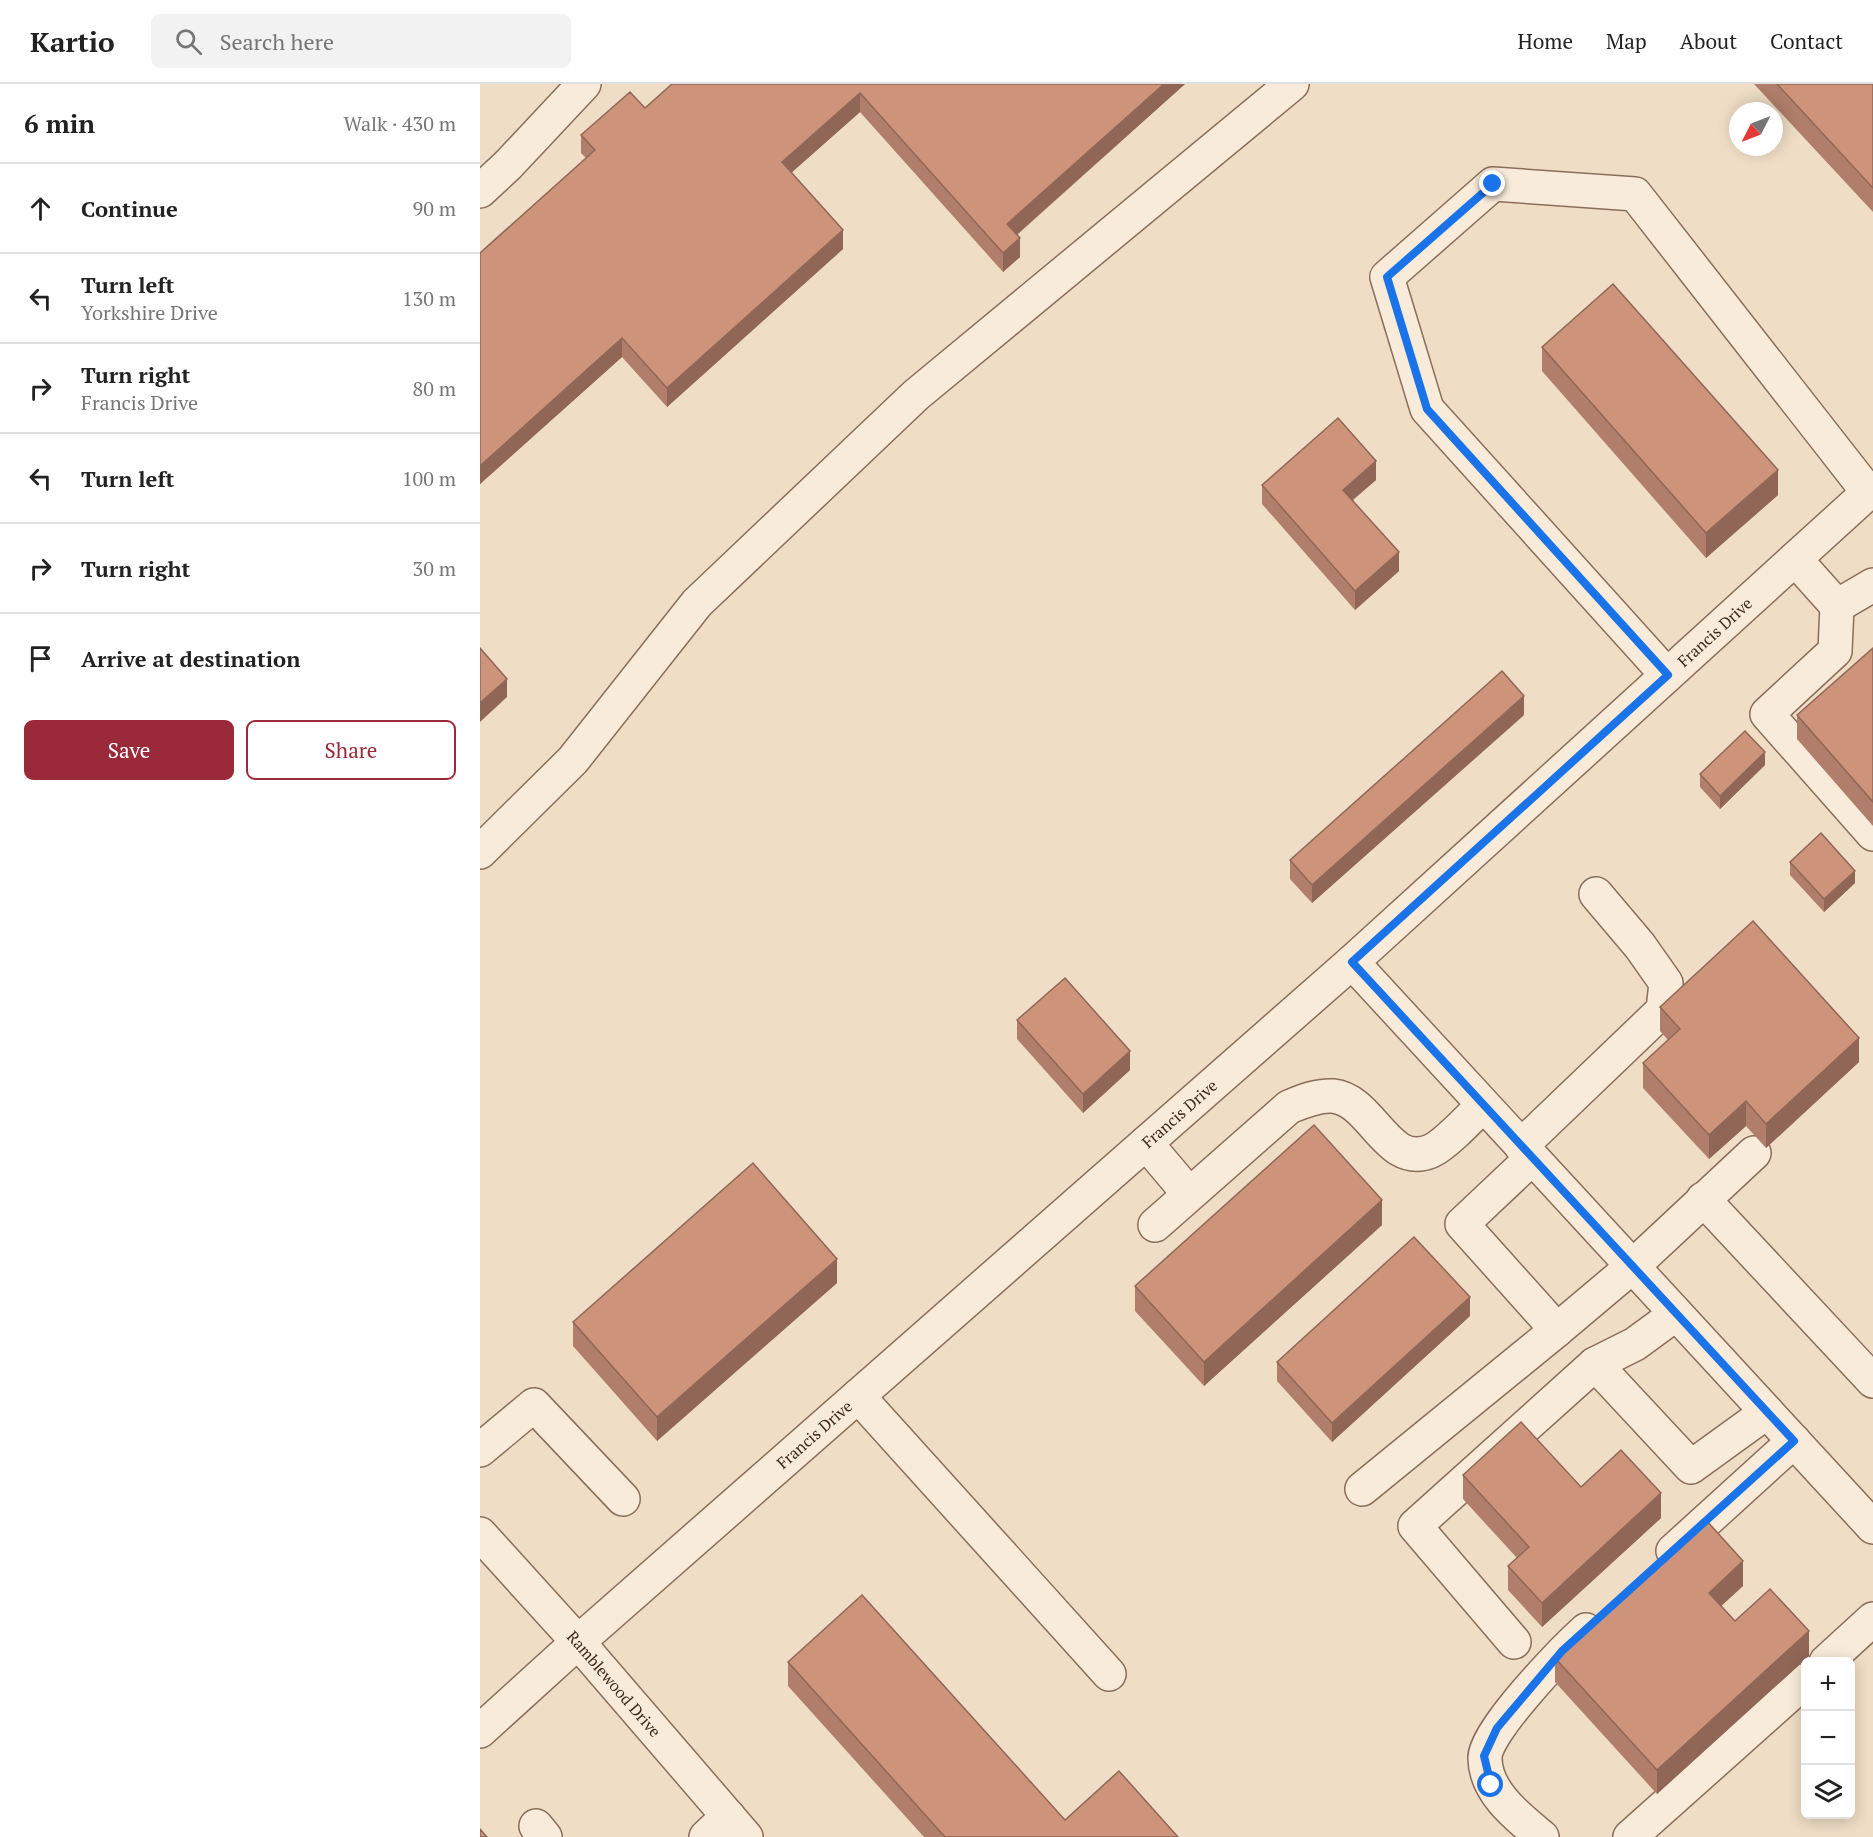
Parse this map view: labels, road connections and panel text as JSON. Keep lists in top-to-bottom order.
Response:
{
  "streets": {
    "street": ["Francis Drive", "Ramblewood Drive"]
  },
  "crossings": [
    ["Francis Drive", "Ramblewood Drive"]
  ],
  "north": "bottom left",
  "page": {
    "header": "Kartio",
    "search": "Search here",
    "nav": [
      "Home",
      "Map",
      "About",
      "Contact"
    ],
    "heading": ["6 min", "Walk · 430 m"],
    "list": [
      ["Continue", "90 m"],
      ["Turn left", "Yorkshire Drive", "130 m"],
      ["Turn right", "Francis Drive", "80 m"],
      ["Turn left", "100 m"],
      ["Turn right", "30 m"],
      "Arrive at destination"
    ],
    "buttons": ["Save", "Share"],
    "map_buttons": ["+", "−"]
  }
}
